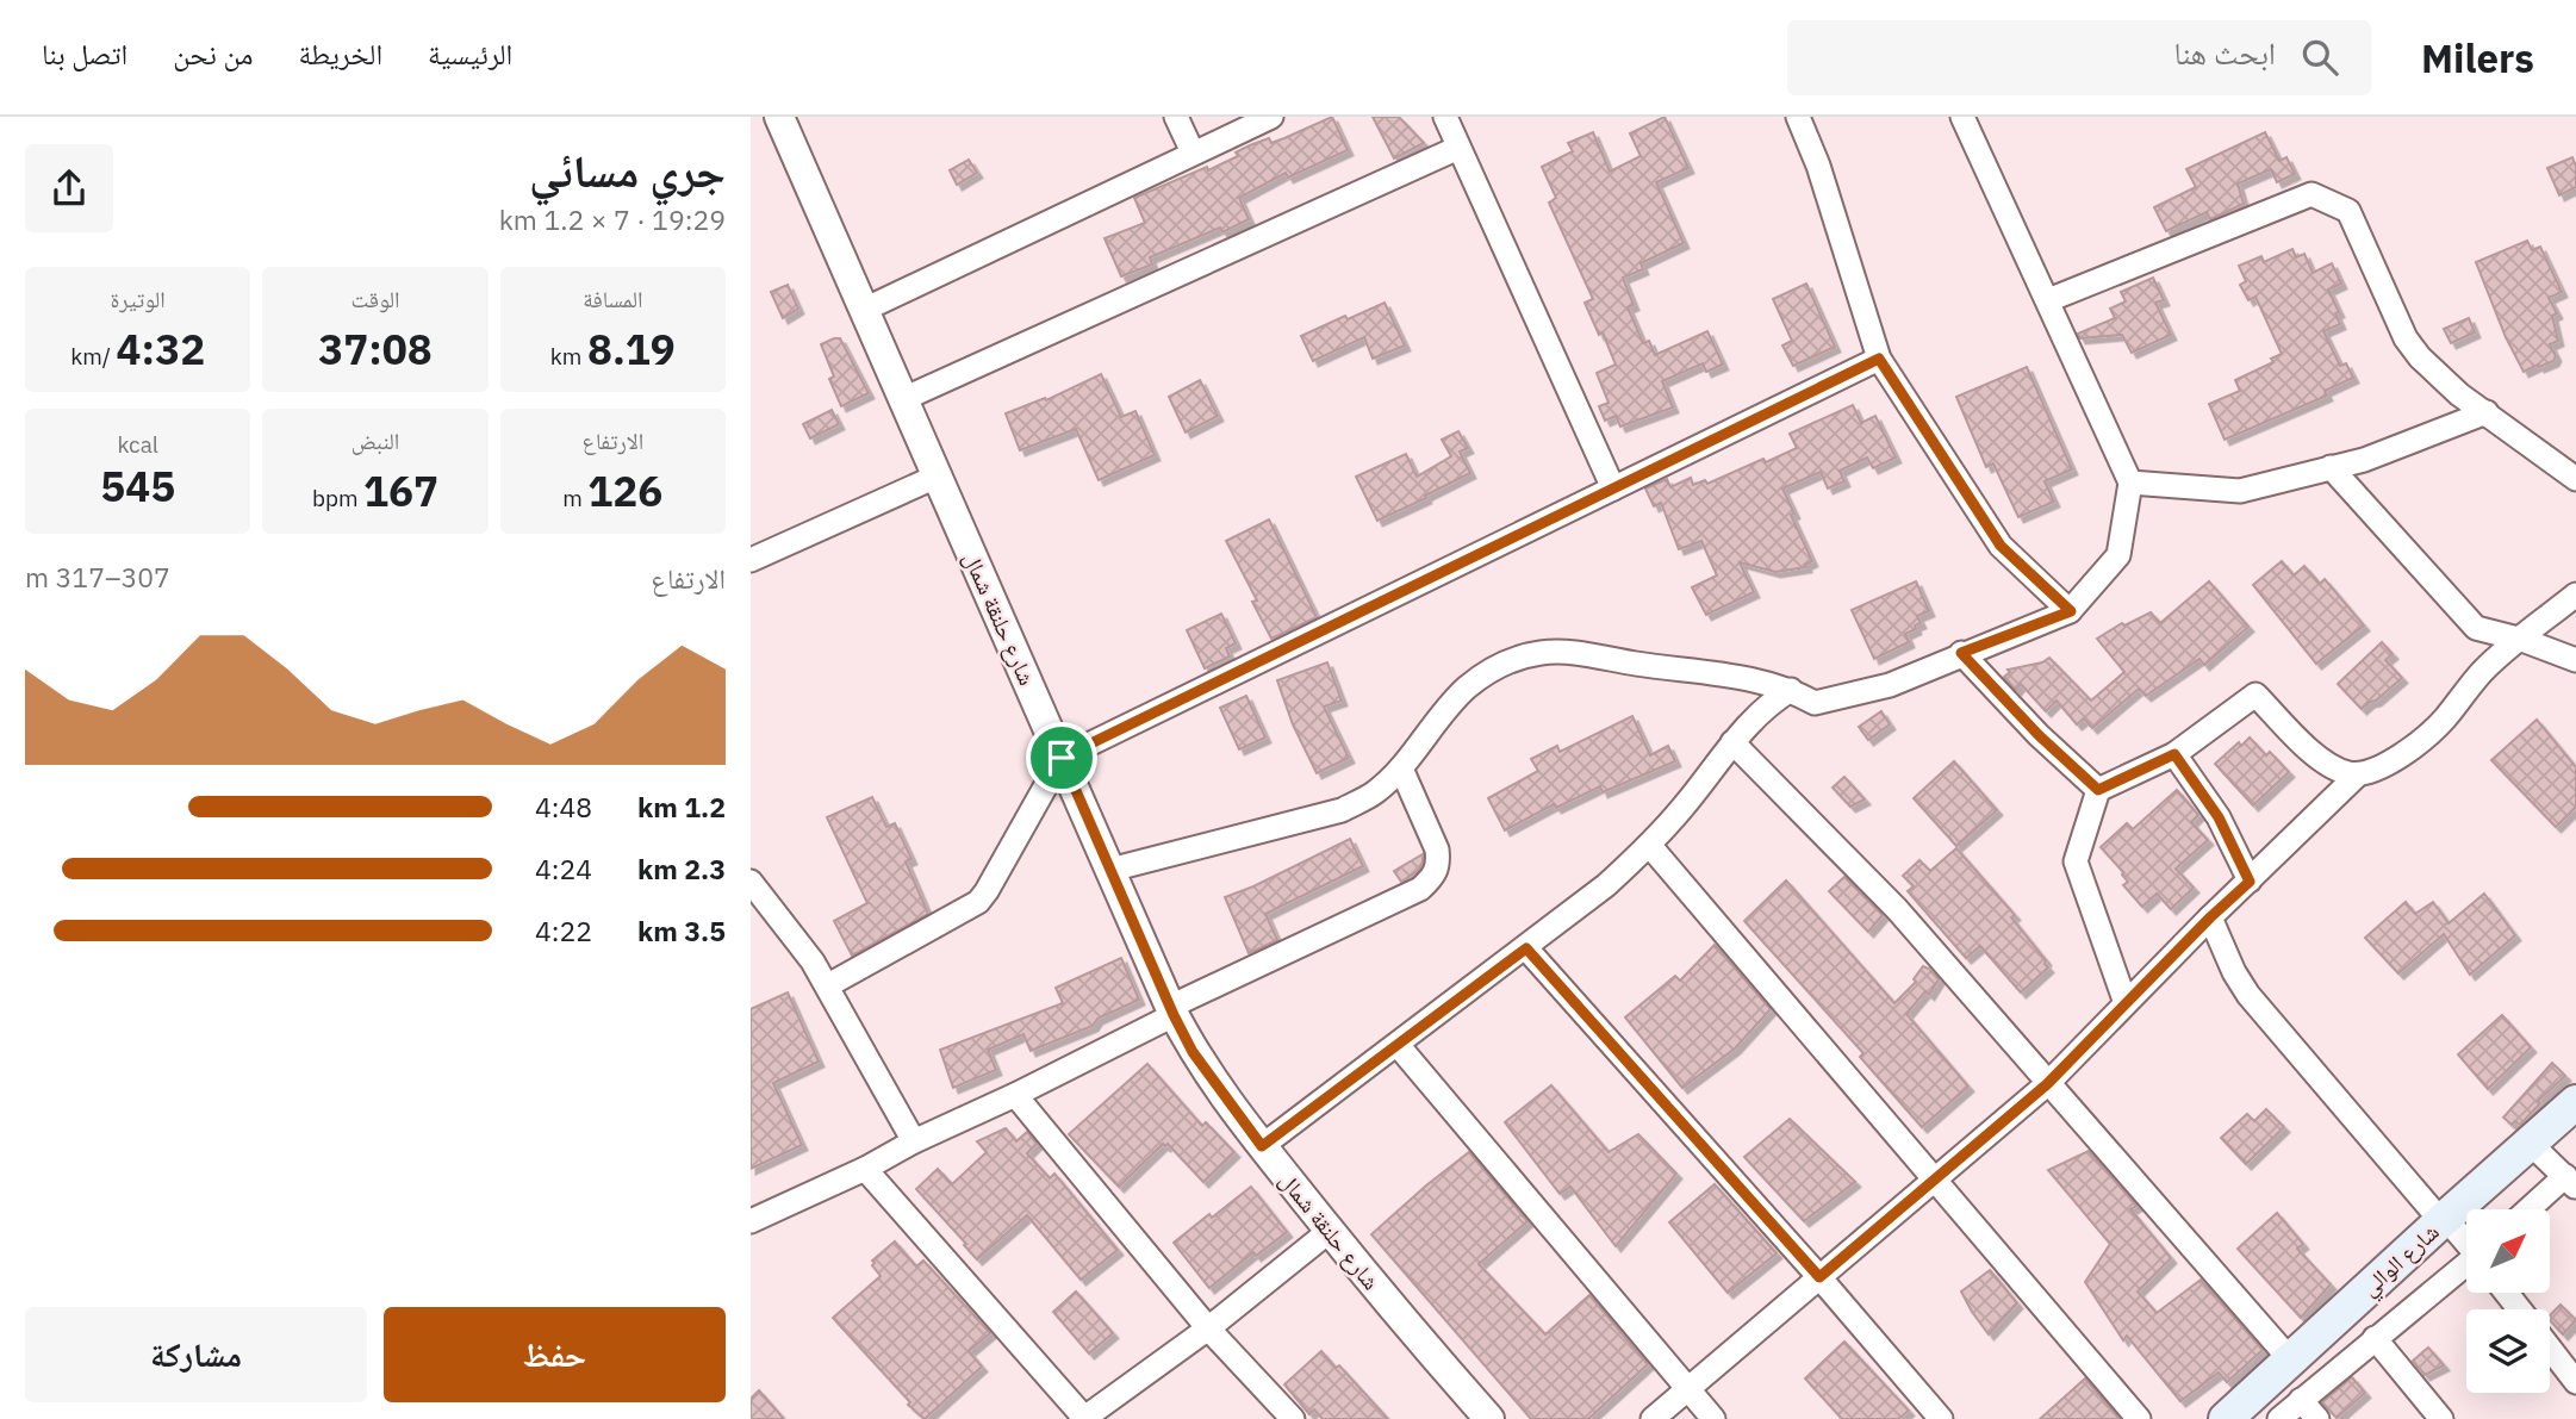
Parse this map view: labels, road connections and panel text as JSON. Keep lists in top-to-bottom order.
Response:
{
  "streets": {
    "main road": ["شارع الوالي"],
    "street": ["شارع حلنقة شمال"]
  },
  "north": "top right",
  "page": {
    "header": "Milers",
    "search": "ابحث هنا",
    "nav": [
      "الرئيسية",
      "الخريطة",
      "من نحن",
      "اتصل بنا"
    ],
    "heading": ["جري مسائي", "19:29 · 7 × 1.2 km"],
    "stats": [
      ["المسافة", "8.19 km"],
      ["الوقت", "37:08"],
      ["الوتيرة", "4:32 /km"],
      ["الارتفاع", "126 m"],
      ["النبض", "167 bpm"],
      ["kcal", "545"]
    ],
    "chart": ["الارتفاع", "307–317 m"],
    "list": [
      {
        "name": "1.2 km",
        "note": "4:48"
      },
      {
        "name": "2.3 km",
        "note": "4:24"
      },
      {
        "name": "3.5 km",
        "note": "4:22"
      }
    ],
    "buttons": ["حفظ", "مشاركة"]
  }
}
